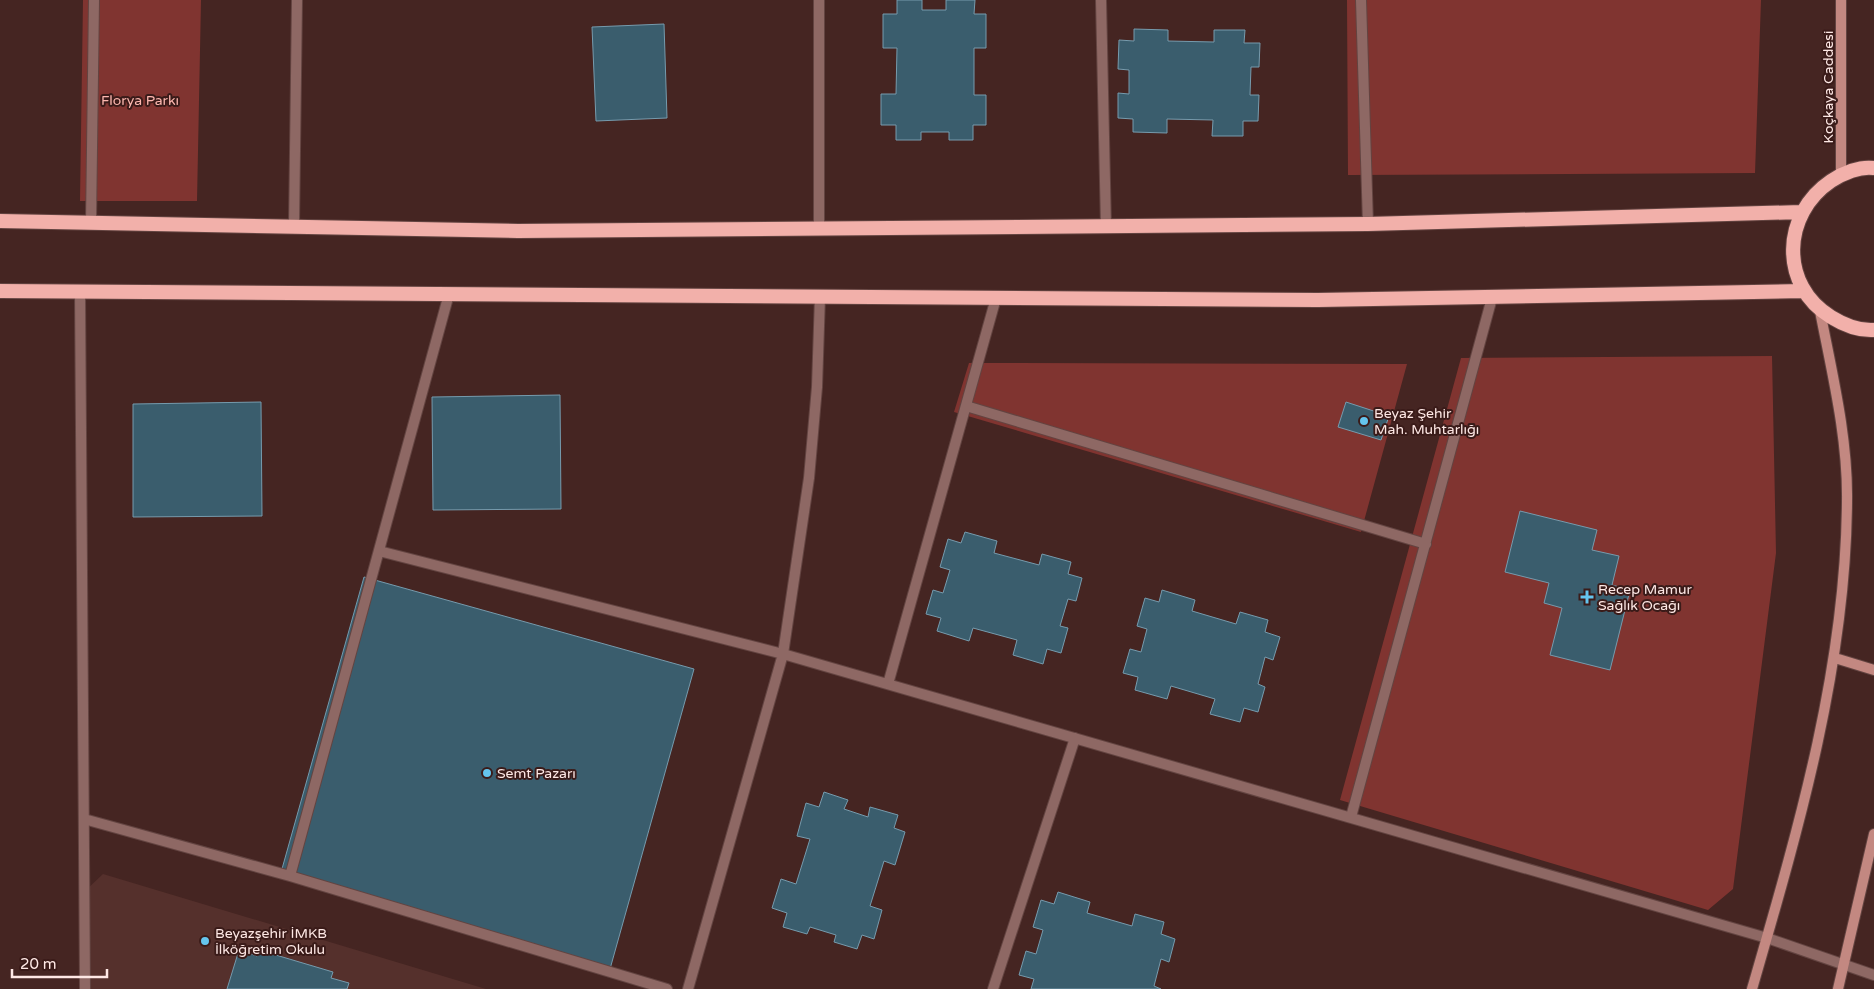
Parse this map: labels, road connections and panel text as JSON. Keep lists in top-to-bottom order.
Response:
{
  "streets": {
    "main road": ["Koçkaya Caddesi"]
  },
  "parks": ["Florya Parkı"],
  "places": {
    "other": ["Beyaz Şehir Mah. Muhtarlığı", "Semt Pazarı", "Beyazşehir İMKB İlköğretim Okulu"],
    "health": ["Recep Mamur Sağlık Ocağı"]
  },
  "scale_bar": "20 m"
}
